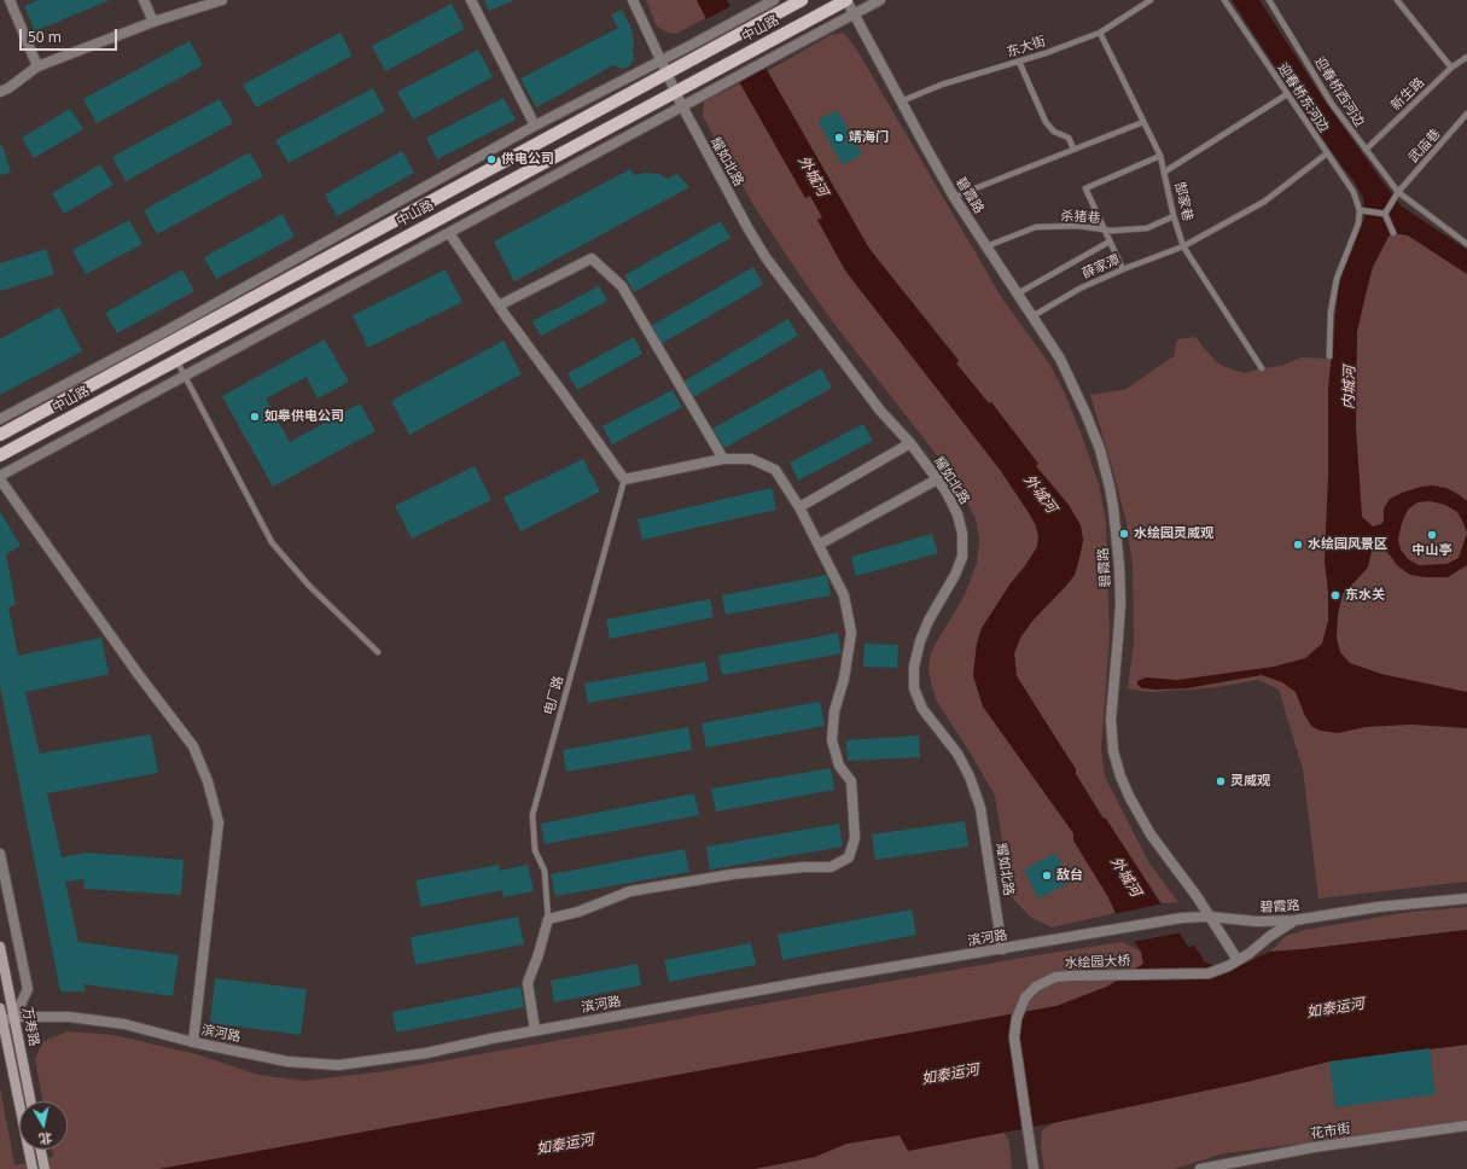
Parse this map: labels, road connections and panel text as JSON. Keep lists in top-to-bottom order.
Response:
{
  "streets": {
    "main road": ["中山路", "万寿路"],
    "street": [
      "耀如北路",
      "碧霞路",
      "滨河路",
      "水绘园大桥",
      "花市街"
    ],
    "lane": [
      "东大街",
      "迎春桥西河边",
      "新生路",
      "迎春桥东河边",
      "武庙巷",
      "郜家巷",
      "杀猪巷",
      "薛家潭",
      "电厂路"
    ]
  },
  "crossings": [
    ["中山路", "耀如北路"],
    ["中山路", "碧霞路"],
    ["东大街", "碧霞路"],
    ["东大街", "郜家巷"],
    ["迎春桥西河边", "新生路"],
    ["迎春桥西河边", "武庙巷"],
    ["迎春桥东河边", "薛家潭"],
    ["耀如北路", "滨河路"],
    ["碧霞路", "杀猪巷"],
    ["碧霞路", "薛家潭"],
    ["碧霞路", "滨河路"],
    ["碧霞路", "水绘园大桥"],
    ["郜家巷", "杀猪巷"],
    ["郜家巷", "薛家潭"],
    ["滨河路", "万寿路"]
  ],
  "water": ["外城河", "内城河", "如泰运河"],
  "places": [
    "靖海门",
    "供电公司",
    "如皋供电公司",
    "水绘园灵威观",
    "中山亭",
    "水绘园风景区",
    "东水关",
    "灵威观",
    "敌台"
  ],
  "scale_bar": "50 m",
  "north": "bottom"
}
